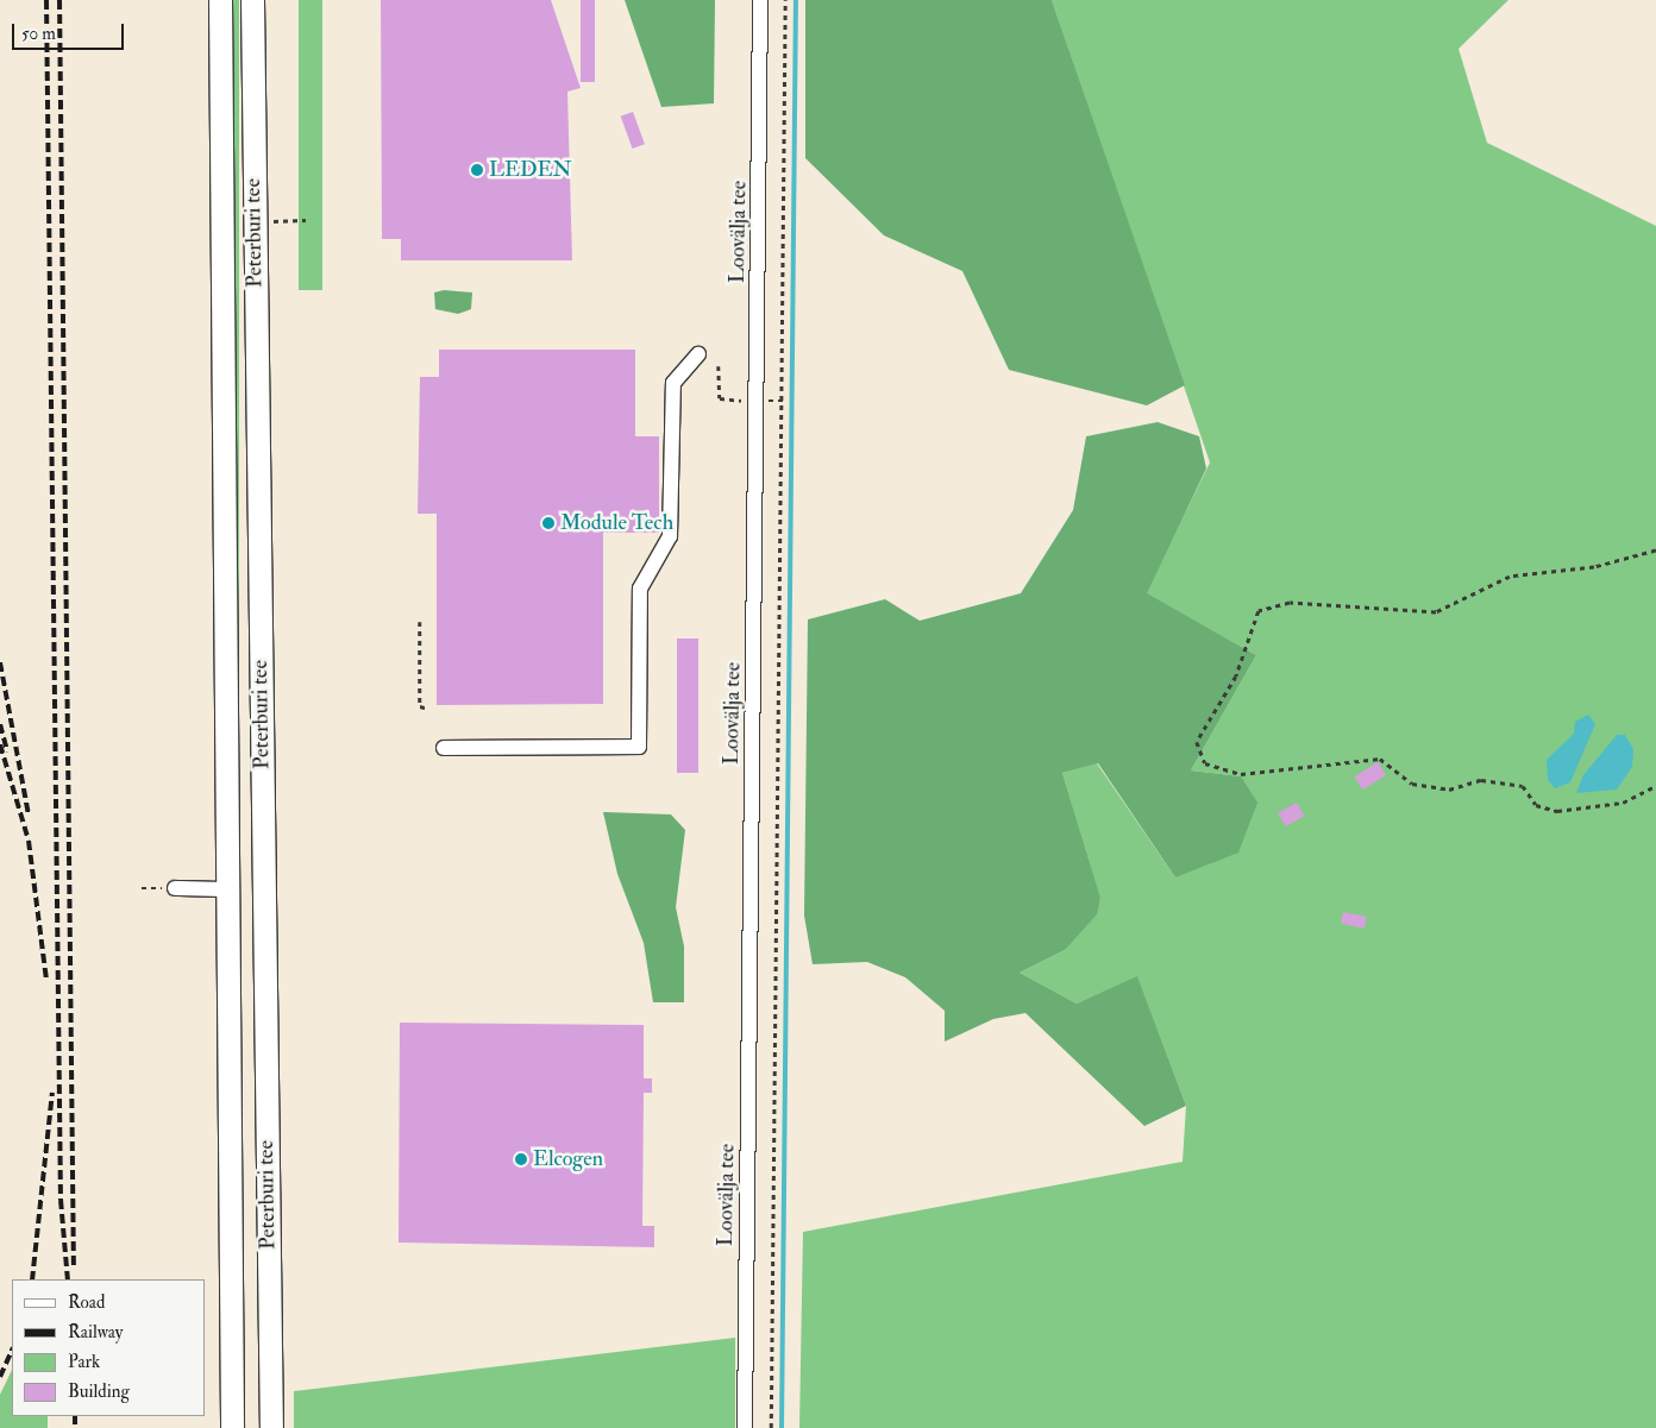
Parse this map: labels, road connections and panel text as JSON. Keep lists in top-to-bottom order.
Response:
{
  "streets": {
    "highway": ["Peterburi tee"],
    "street": ["Loovälja tee"]
  },
  "places": ["LEDEN", "Module Tech", "Elcogen"],
  "legend": [
    "Road",
    "Railway",
    "Park",
    "Building"
  ],
  "scale_bar": "50 m"
}
